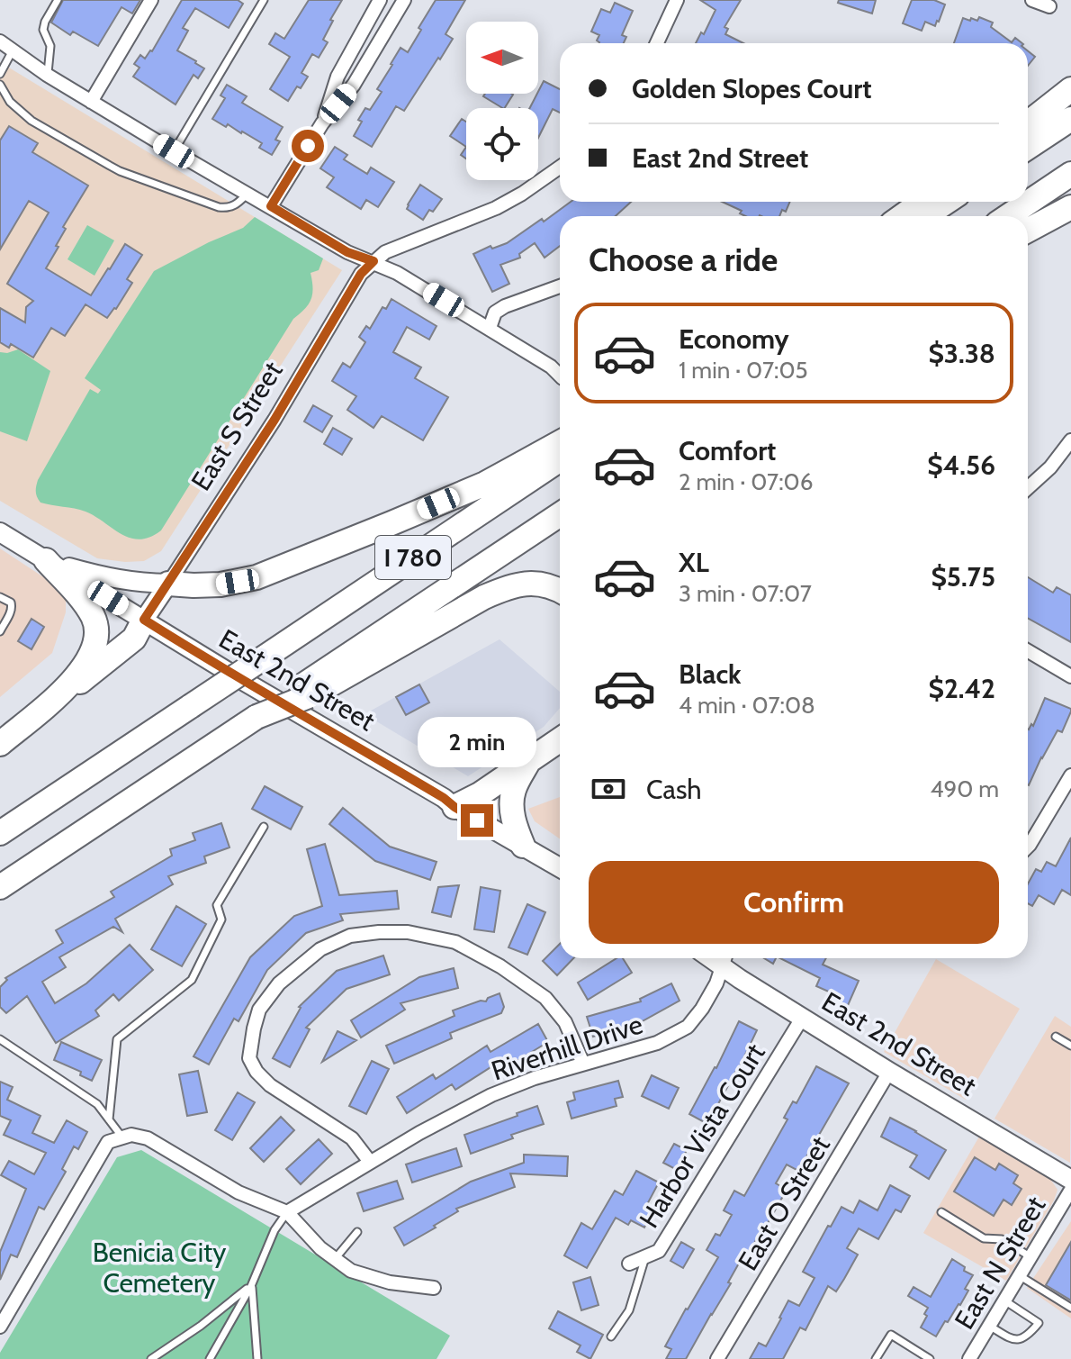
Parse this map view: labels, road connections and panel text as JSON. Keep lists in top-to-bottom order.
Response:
{
  "streets": {
    "highway": ["I 780"],
    "main road": ["East S Street", "East 2nd Street"],
    "street": [
      "Riverhill Drive",
      "Harbor Vista Court",
      "East O Street",
      "East N Street"
    ]
  },
  "crossings": [
    ["East S Street", "East 2nd Street"],
    ["East 2nd Street", "Riverhill Drive"],
    ["East 2nd Street", "Harbor Vista Court"],
    ["East 2nd Street", "East O Street"]
  ],
  "parks": ["Benicia City Cemetery"],
  "north": "left",
  "page": {
    "banner": ["Golden Slopes Court", "East 2nd Street"],
    "heading": "Choose a ride",
    "list": [
      {
        "name": "Economy",
        "note": "1 min · 07:05",
        "value": "$3.38"
      },
      {
        "name": "Comfort",
        "note": "2 min · 07:06",
        "value": "$4.56"
      },
      {
        "name": "XL",
        "note": "3 min · 07:07",
        "value": "$5.75"
      },
      {
        "name": "Black",
        "note": "4 min · 07:08",
        "value": "$2.42"
      }
    ],
    "bubble": "2 min",
    "pay": ["Cash", "490 m"],
    "buttons": "Confirm"
  }
}
